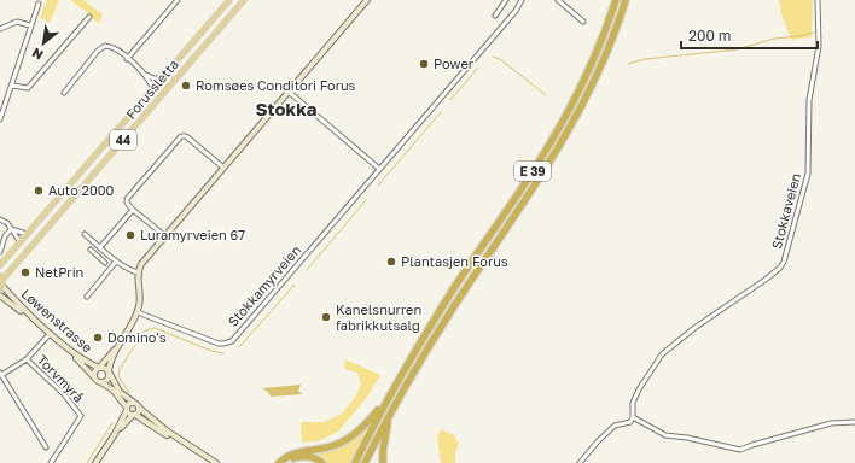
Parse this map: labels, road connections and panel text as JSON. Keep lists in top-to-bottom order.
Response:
{
  "streets": {
    "highway": ["E 39"],
    "main road": ["Forussletta", "44", "Løwenstrasse"],
    "street": ["Stokkaveien", "Stokkamyrveien", "Torvmyrå"]
  },
  "crossings": [
    ["Forussletta", "Løwenstrasse"],
    ["Løwenstrasse", "Torvmyrå"]
  ],
  "districts": ["Stokka"],
  "places": [
    "Power",
    "Romsøes Conditori Forus",
    "Auto 2000",
    "Luramyrveien 67",
    "Plantasjen Forus",
    "NetPrin",
    "Kanelsnurren fabrikkutsalg",
    "Domino's"
  ],
  "scale_bar": "200 m",
  "north": "bottom left"
}
